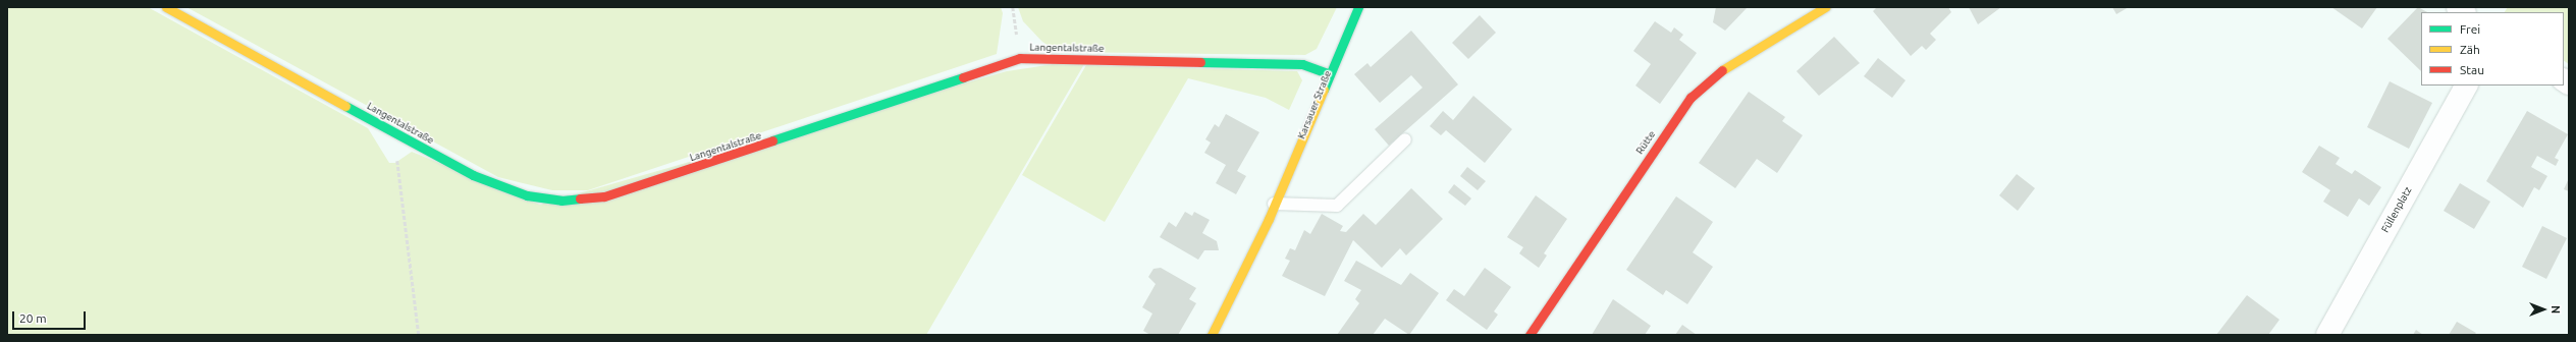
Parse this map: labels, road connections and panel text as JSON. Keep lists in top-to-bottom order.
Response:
{
  "streets": {
    "street": [
      "Langentalstraße",
      "Karsauer Straße",
      "Rütte",
      "Füllenplatz"
    ]
  },
  "crossings": [
    ["Langentalstraße", "Karsauer Straße"]
  ],
  "legend": ["Frei", "Zäh", "Stau"],
  "scale_bar": "20 m",
  "north": "right"
}
